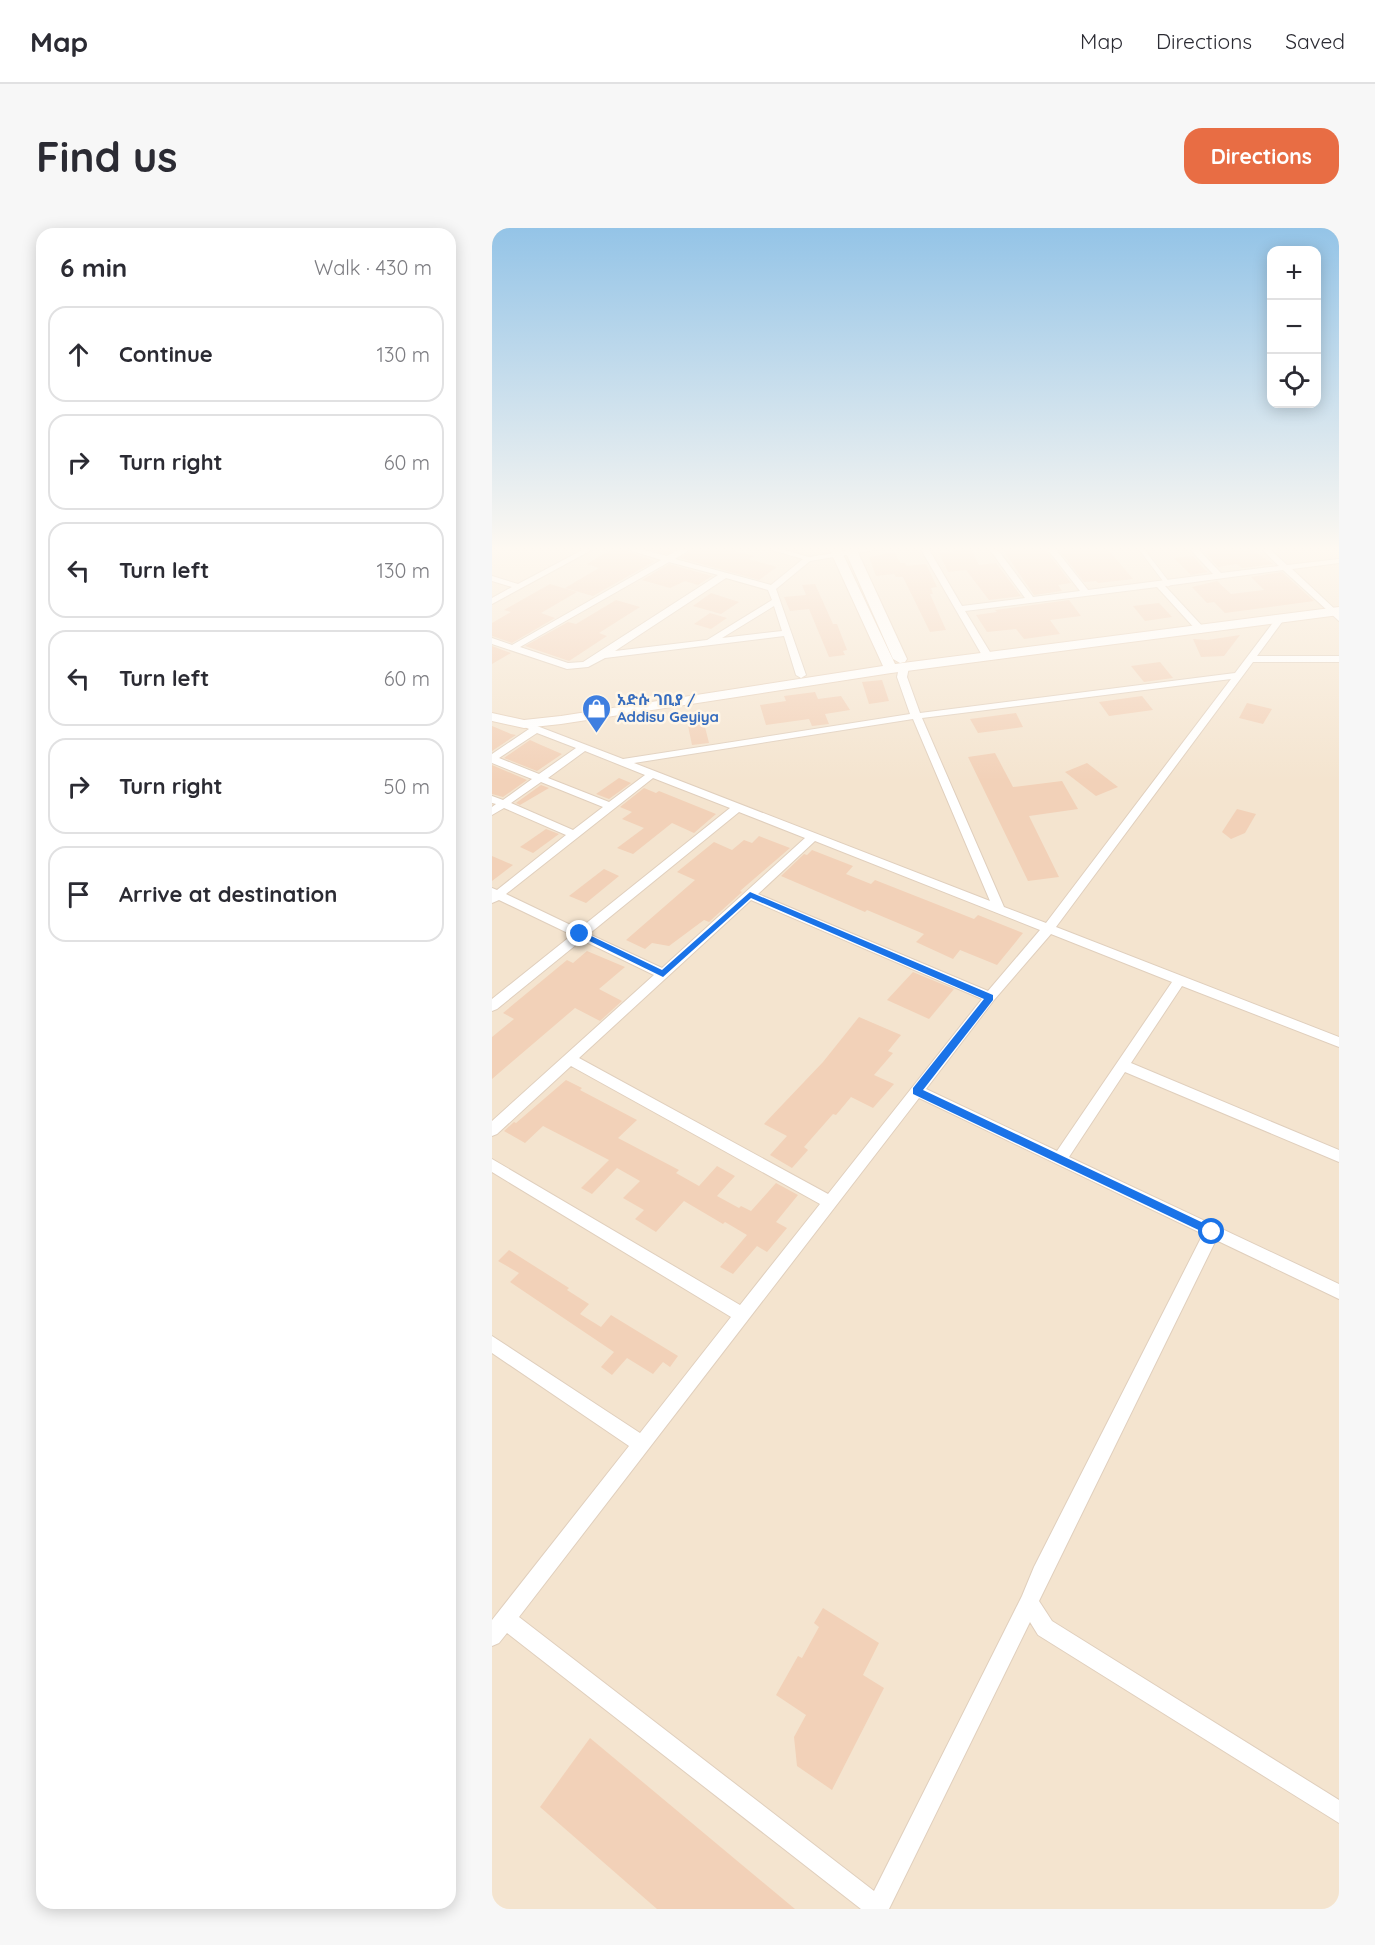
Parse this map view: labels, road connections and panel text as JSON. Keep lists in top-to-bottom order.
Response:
{
  "places": {
    "shop": ["አድሱ ገቢያ / Addisu Geyiya"]
  },
  "page": {
    "header": "Map",
    "nav": ["Map", "Directions", "Saved"],
    "buttons": "Directions",
    "title": "Find us",
    "heading": ["6 min", "Walk · 430 m"],
    "map_buttons": ["+", "−"],
    "list": [
      ["Continue", "130 m"],
      ["Turn right", "60 m"],
      ["Turn left", "130 m"],
      ["Turn left", "60 m"],
      ["Turn right", "50 m"],
      "Arrive at destination"
    ]
  }
}
